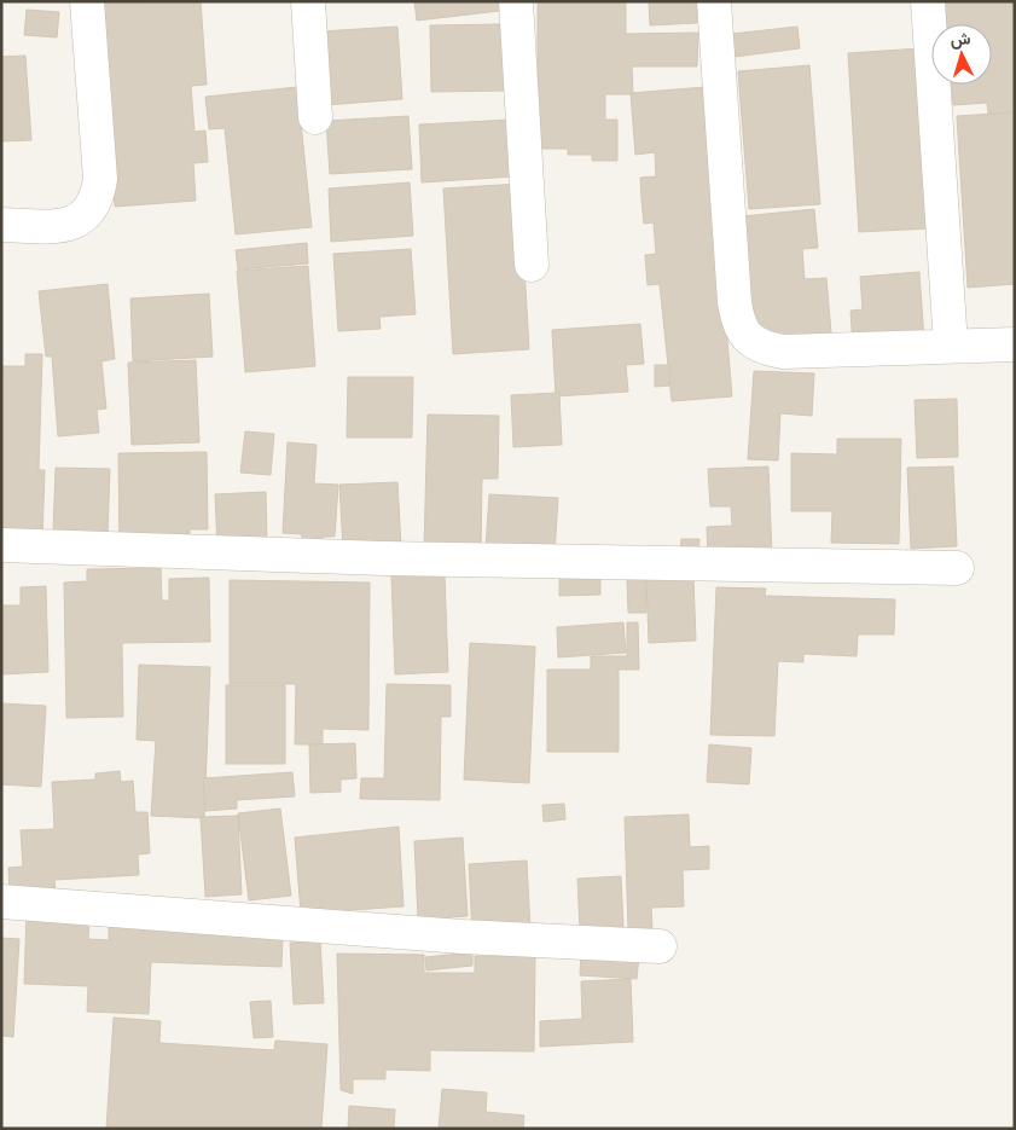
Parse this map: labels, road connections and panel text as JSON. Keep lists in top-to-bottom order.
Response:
{
  "north": "top"
}
